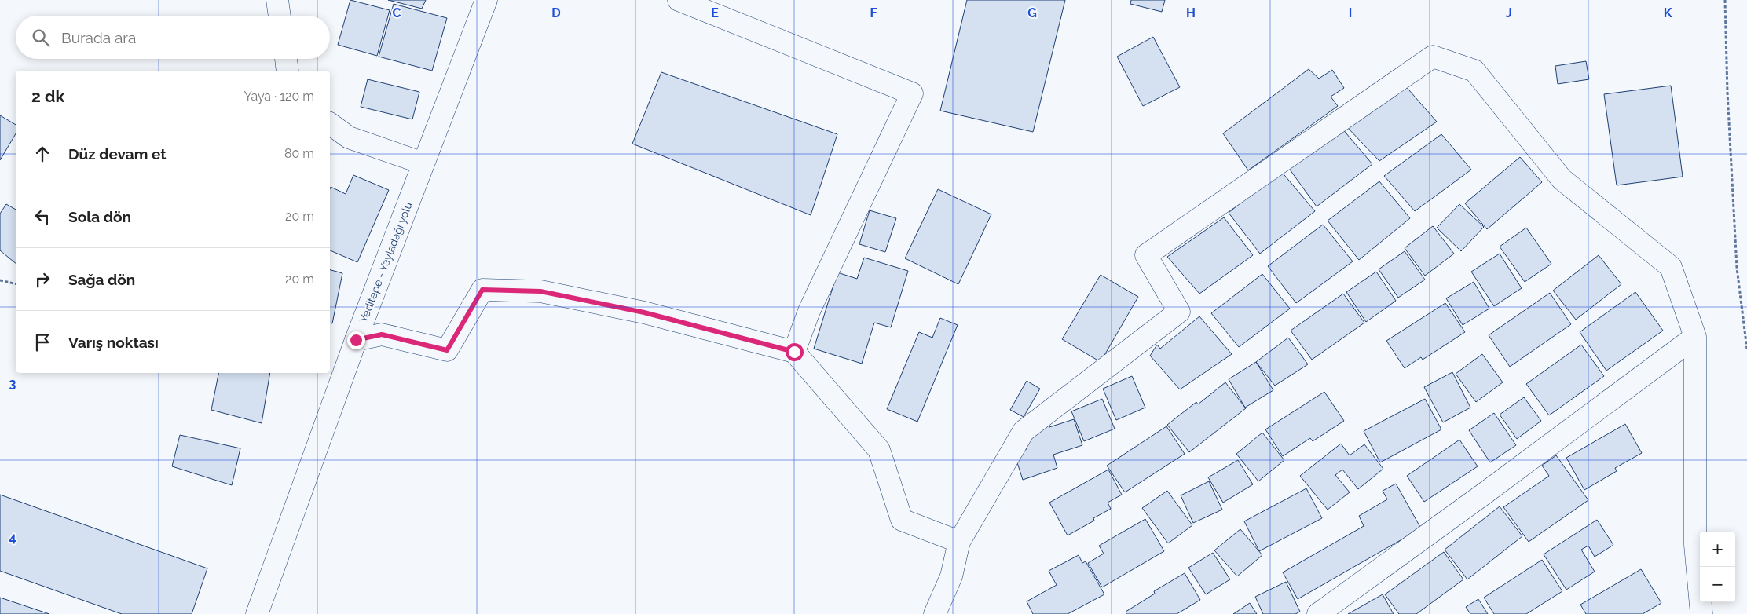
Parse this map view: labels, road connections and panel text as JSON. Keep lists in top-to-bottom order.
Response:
{
  "streets": {
    "street": ["Yeditepe - Yayladağı yolu"]
  },
  "page": {
    "search": "Burada ara",
    "heading": ["2 dk", "Yaya · 120 m"],
    "list": [
      ["Düz devam et", "80 m"],
      ["Sola dön", "20 m"],
      ["Sağa dön", "20 m"],
      "Varış noktası"
    ],
    "map_buttons": ["+", "−"]
  },
  "grid": {
    "columns": [
      "C",
      "D",
      "E",
      "F",
      "G",
      "H",
      "I",
      "J",
      "K"
    ],
    "rows": ["3", "4"]
  }
}
